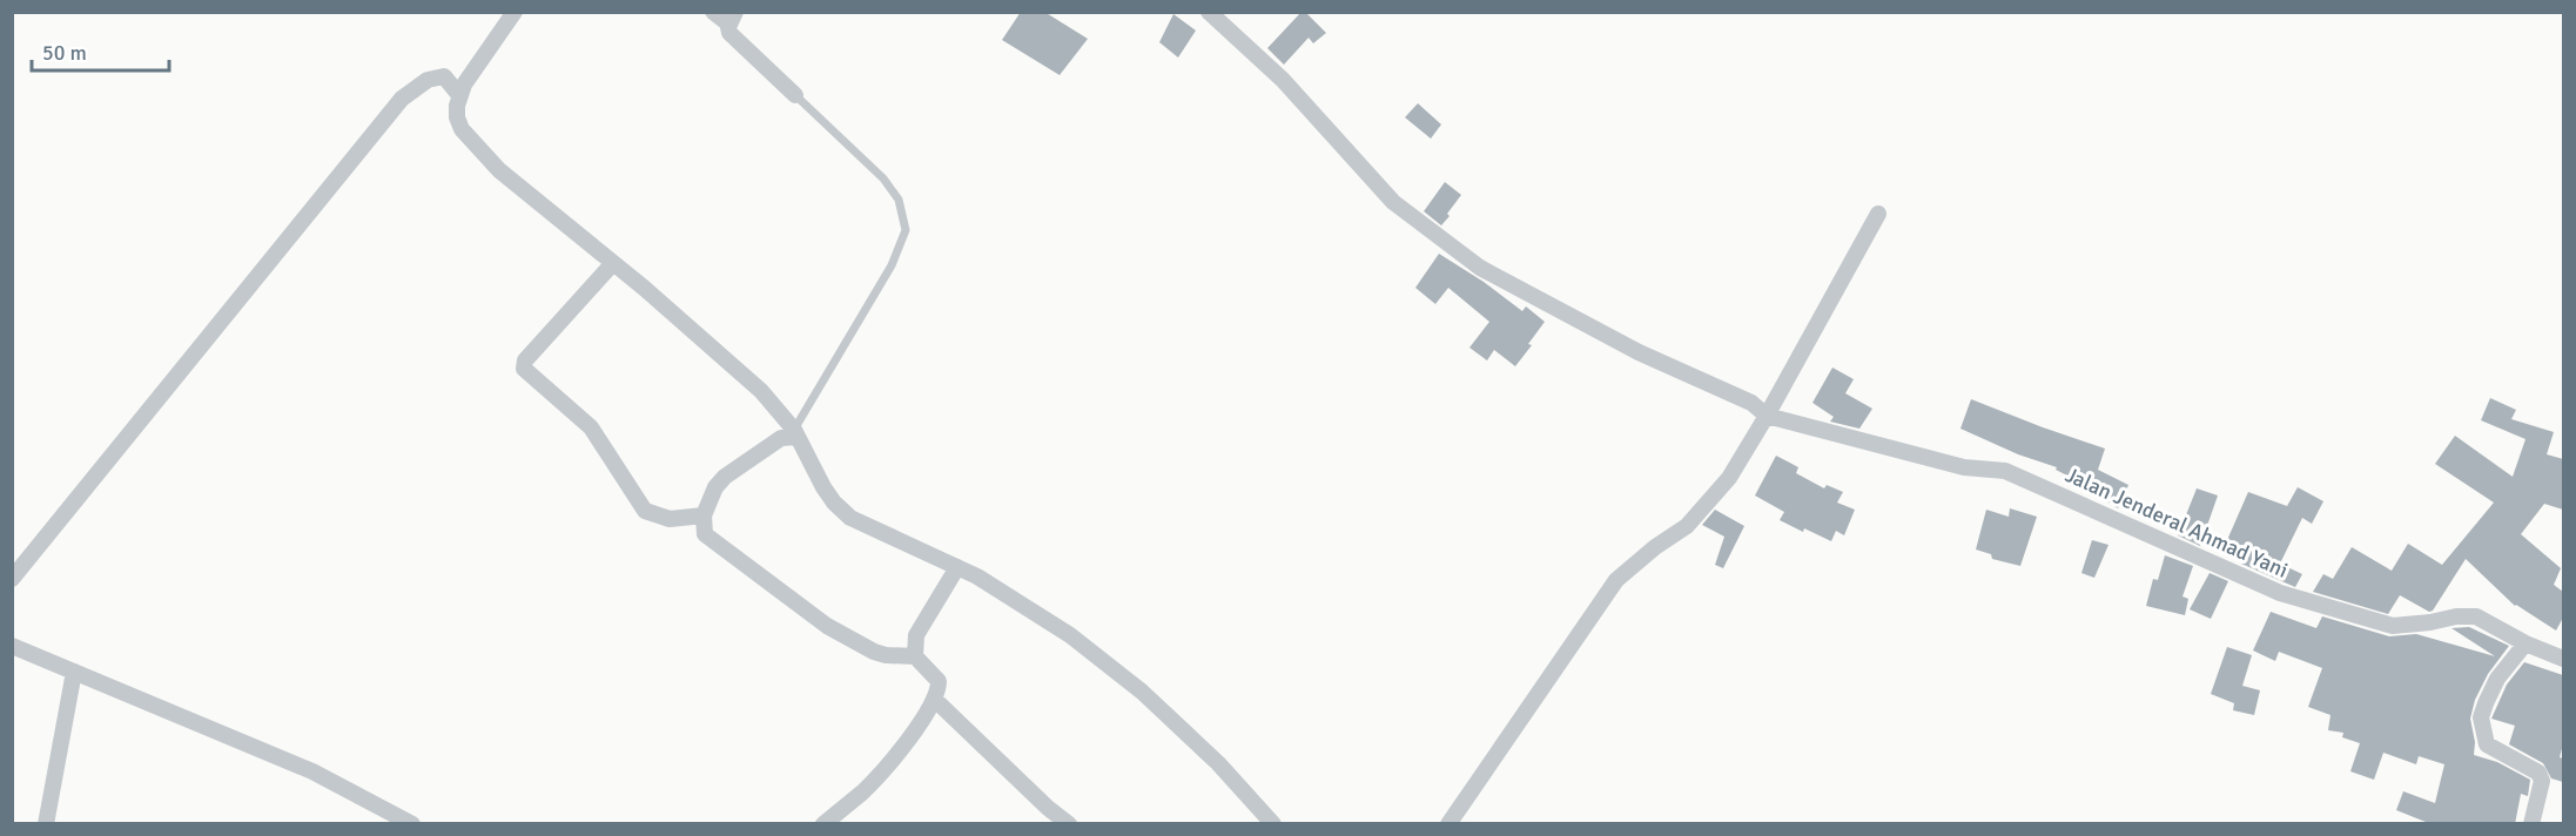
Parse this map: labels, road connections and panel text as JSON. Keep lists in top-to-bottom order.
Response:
{
  "streets": {
    "street": ["Jalan Jenderal Ahmad Yani"]
  },
  "scale_bar": "50 m"
}
